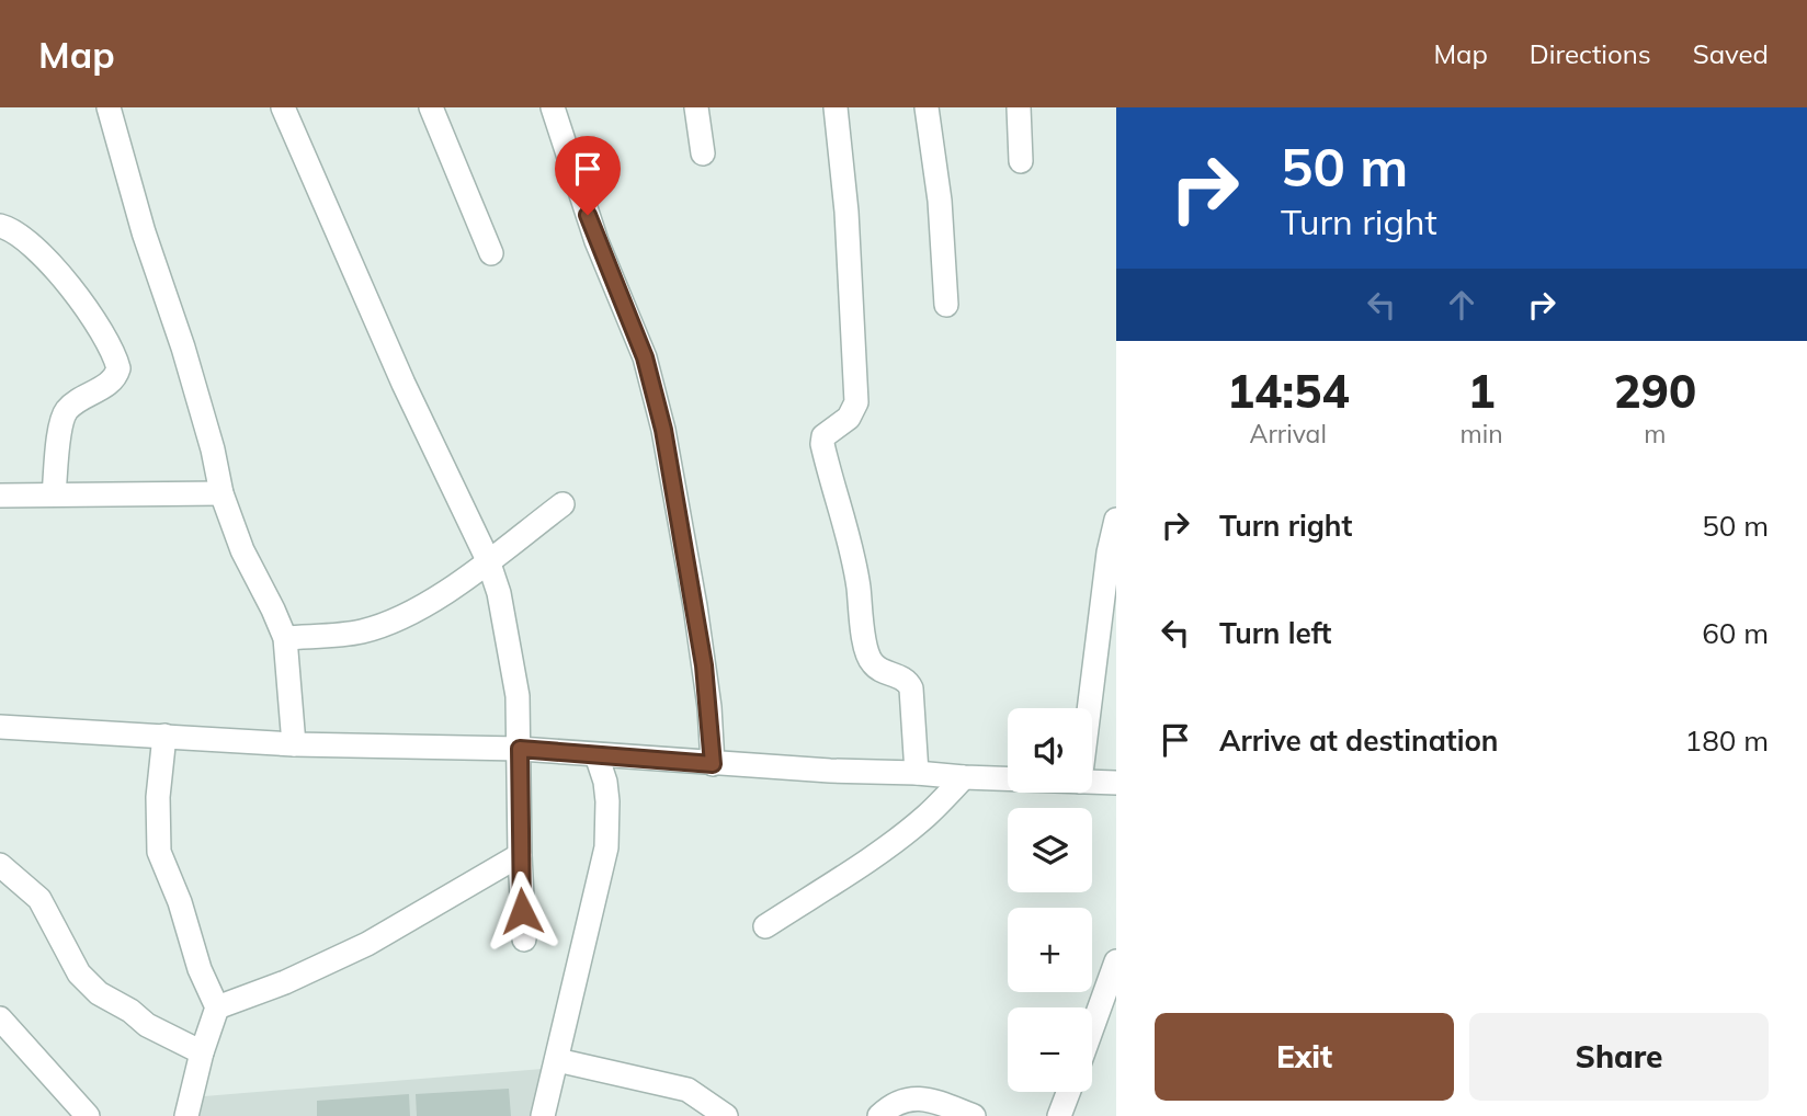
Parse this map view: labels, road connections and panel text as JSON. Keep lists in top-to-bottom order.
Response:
{
  "page": {
    "header": "Map",
    "nav": ["Map", "Directions", "Saved"],
    "turn": ["50 m", "Turn right"],
    "eta": [
      "14:54",
      "Arrival",
      "1",
      "min",
      "290",
      "m"
    ],
    "list": [
      {
        "name": "Turn right",
        "value": "50 m"
      },
      {
        "name": "Turn left",
        "value": "60 m"
      },
      {
        "name": "Arrive at destination",
        "value": "180 m"
      }
    ],
    "map_buttons": ["+", "−"],
    "buttons": ["Exit", "Share"]
  }
}
